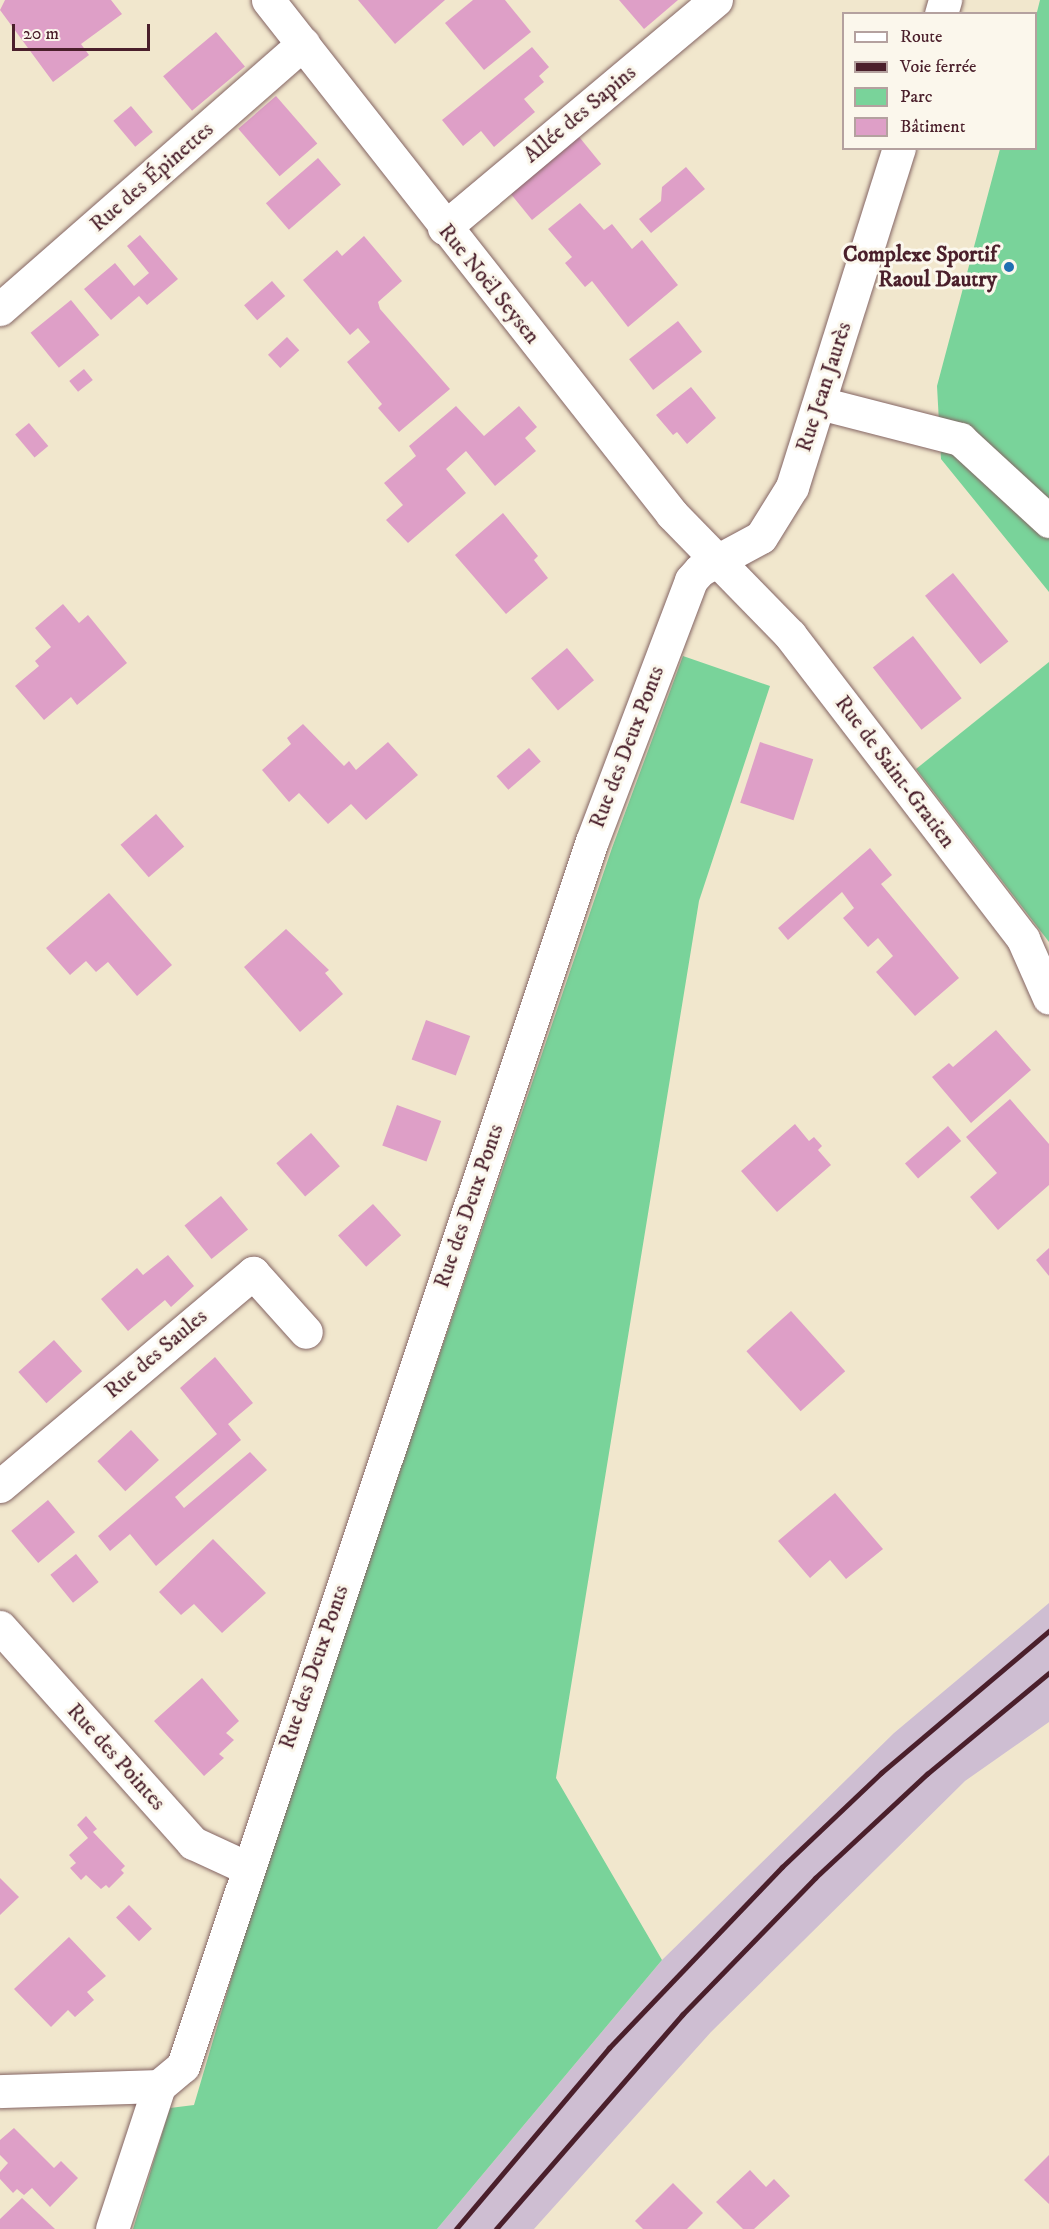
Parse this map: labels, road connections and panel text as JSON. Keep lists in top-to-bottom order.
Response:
{
  "streets": {
    "street": [
      "Allée des Sapins",
      "Rue des Épinettes",
      "Rue Noël Seysen",
      "Rue Jean Jaurès",
      "Rue des Deux Ponts",
      "Rue de Saint-Gratien",
      "Rue des Saules",
      "Rue des Pointes"
    ]
  },
  "crossings": [
    ["Allée des Sapins", "Rue Noël Seysen"],
    ["Rue des Épinettes", "Rue Noël Seysen"],
    ["Rue Noël Seysen", "Rue Jean Jaurès"],
    ["Rue Noël Seysen", "Rue des Deux Ponts"],
    ["Rue Noël Seysen", "Rue de Saint-Gratien"],
    ["Rue Jean Jaurès", "Rue des Deux Ponts"],
    ["Rue Jean Jaurès", "Rue de Saint-Gratien"],
    ["Rue des Deux Ponts", "Rue de Saint-Gratien"],
    ["Rue des Deux Ponts", "Rue des Pointes"]
  ],
  "places": ["Complexe Sportif Raoul Dautry"],
  "legend": [
    "Route",
    "Voie ferrée",
    "Parc",
    "Bâtiment"
  ],
  "scale_bar": "20 m"
}
